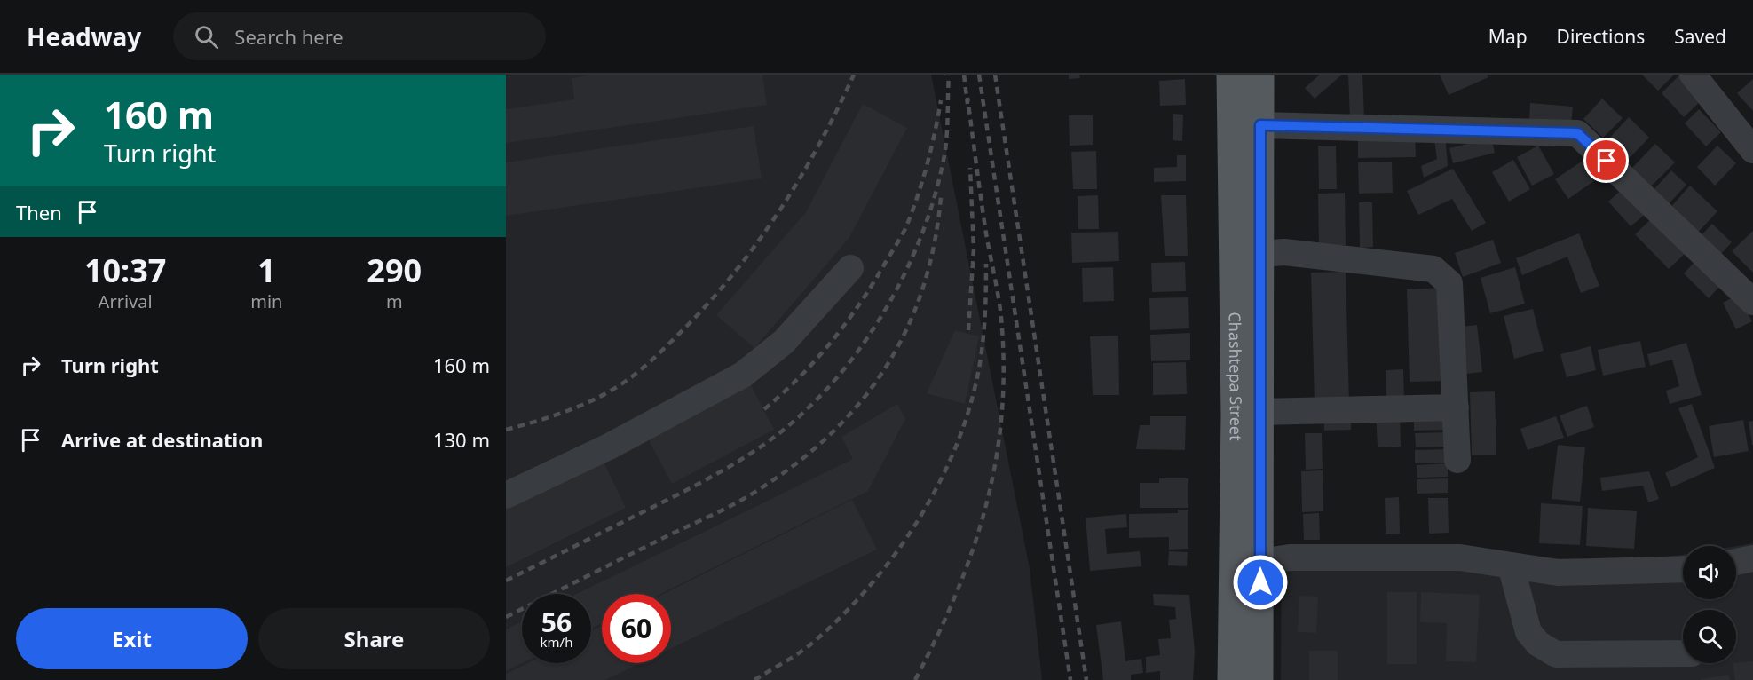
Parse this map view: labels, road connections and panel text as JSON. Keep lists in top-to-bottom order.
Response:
{
  "streets": {
    "main road": ["Chashtepa Street"]
  },
  "page": {
    "header": "Headway",
    "search": "Search here",
    "nav": ["Map", "Directions", "Saved"],
    "turn": ["160 m", "Turn right"],
    "then": "Then",
    "eta": [
      "10:37",
      "Arrival",
      "1",
      "min",
      "290",
      "m"
    ],
    "list": [
      {
        "name": "Turn right",
        "value": "160 m"
      },
      {
        "name": "Arrive at destination",
        "value": "130 m"
      }
    ],
    "speed": "56 km/h",
    "limit": "60",
    "buttons": ["Exit", "Share"]
  }
}
